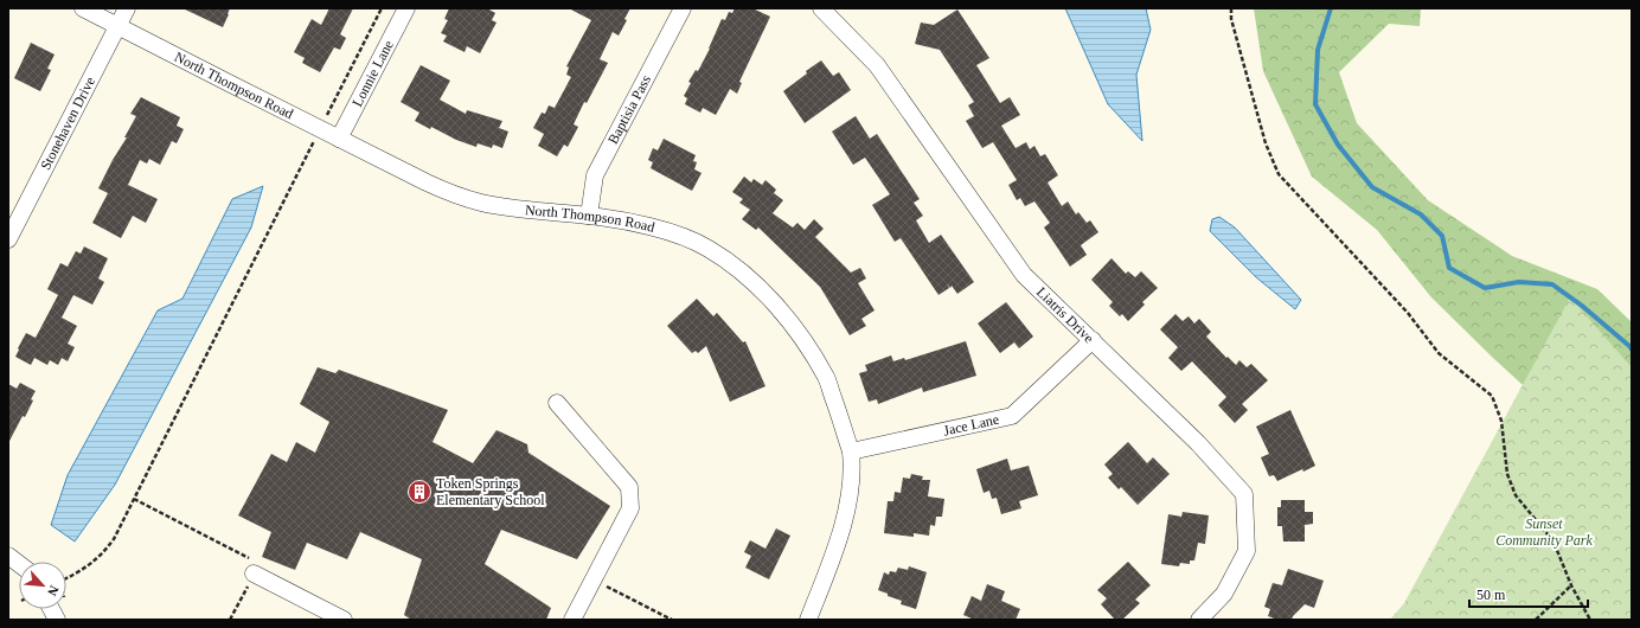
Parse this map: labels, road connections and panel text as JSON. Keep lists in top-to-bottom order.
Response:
{
  "streets": {
    "street": [
      "Lonnie Lane",
      "North Thompson Road",
      "Baptisia Pass",
      "Stonehaven Drive",
      "Liatris Drive",
      "Jace Lane"
    ]
  },
  "crossings": [
    ["Lonnie Lane", "North Thompson Road"],
    ["North Thompson Road", "Baptisia Pass"],
    ["North Thompson Road", "Stonehaven Drive"],
    ["North Thompson Road", "Jace Lane"],
    ["Liatris Drive", "Jace Lane"]
  ],
  "parks": ["Sunset Community Park"],
  "places": {
    "building": ["Token Springs Elementary School"]
  },
  "scale_bar": "50 m",
  "north": "bottom right"
}
